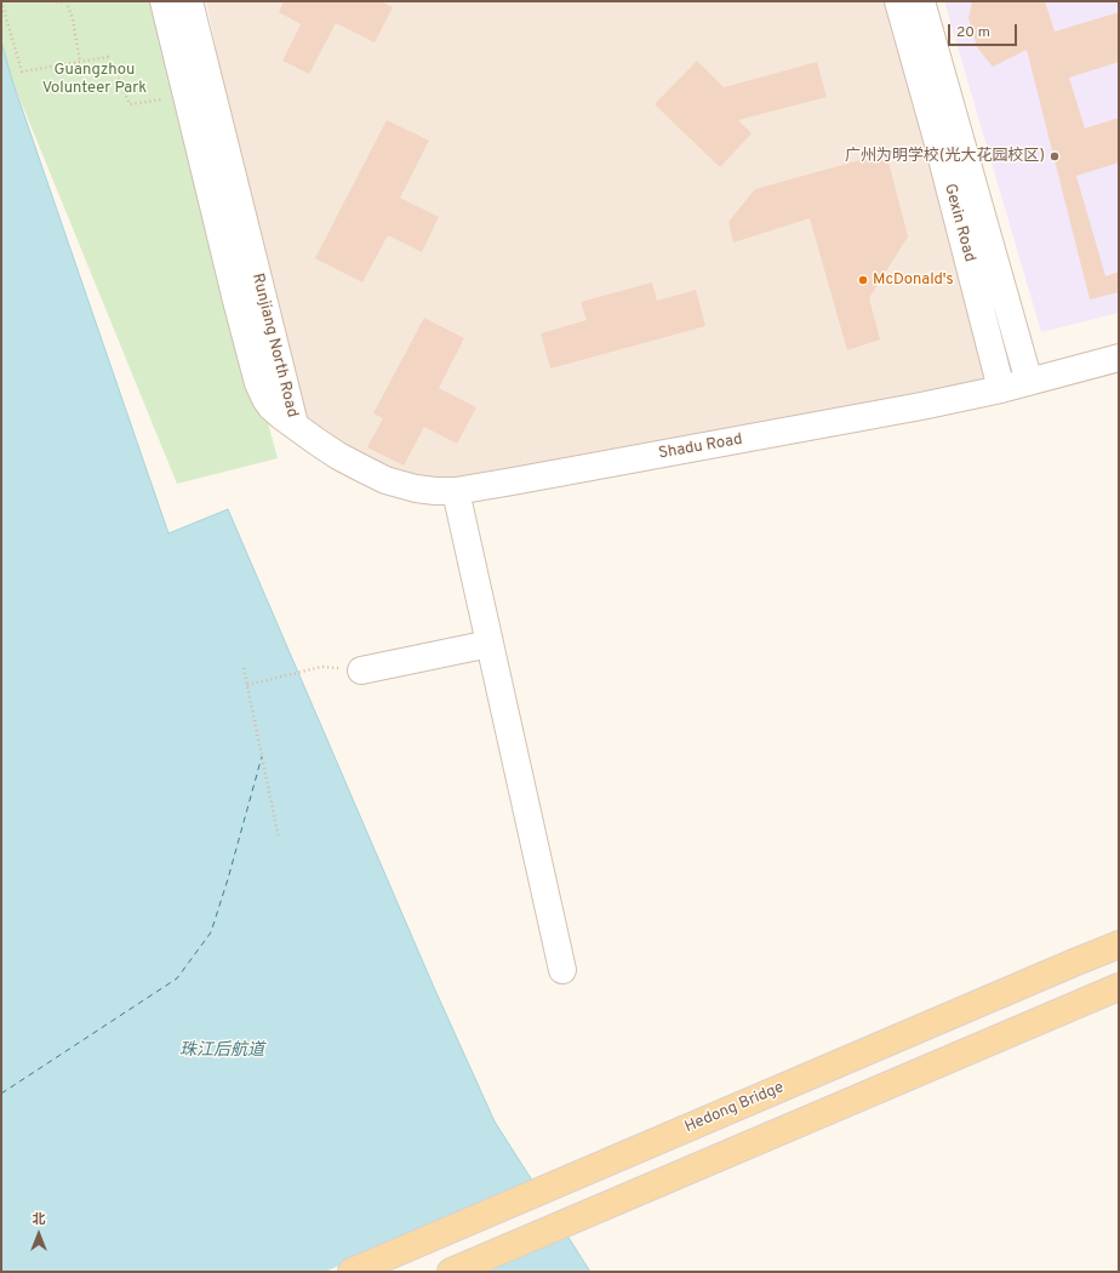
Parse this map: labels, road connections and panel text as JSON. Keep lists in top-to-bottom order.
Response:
{
  "streets": {
    "main road": ["Hedong Bridge"],
    "street": ["Gexin Road", "Runjiang North Road", "Shadu Road"]
  },
  "crossings": [
    ["Gexin Road", "Shadu Road"],
    ["Runjiang North Road", "Shadu Road"]
  ],
  "water": ["珠江后航道"],
  "parks": ["Guangzhou Volunteer Park"],
  "places": ["广州为明学校(光大花园校区)", "McDonald's"],
  "scale_bar": "20 m",
  "north": "top"
}
